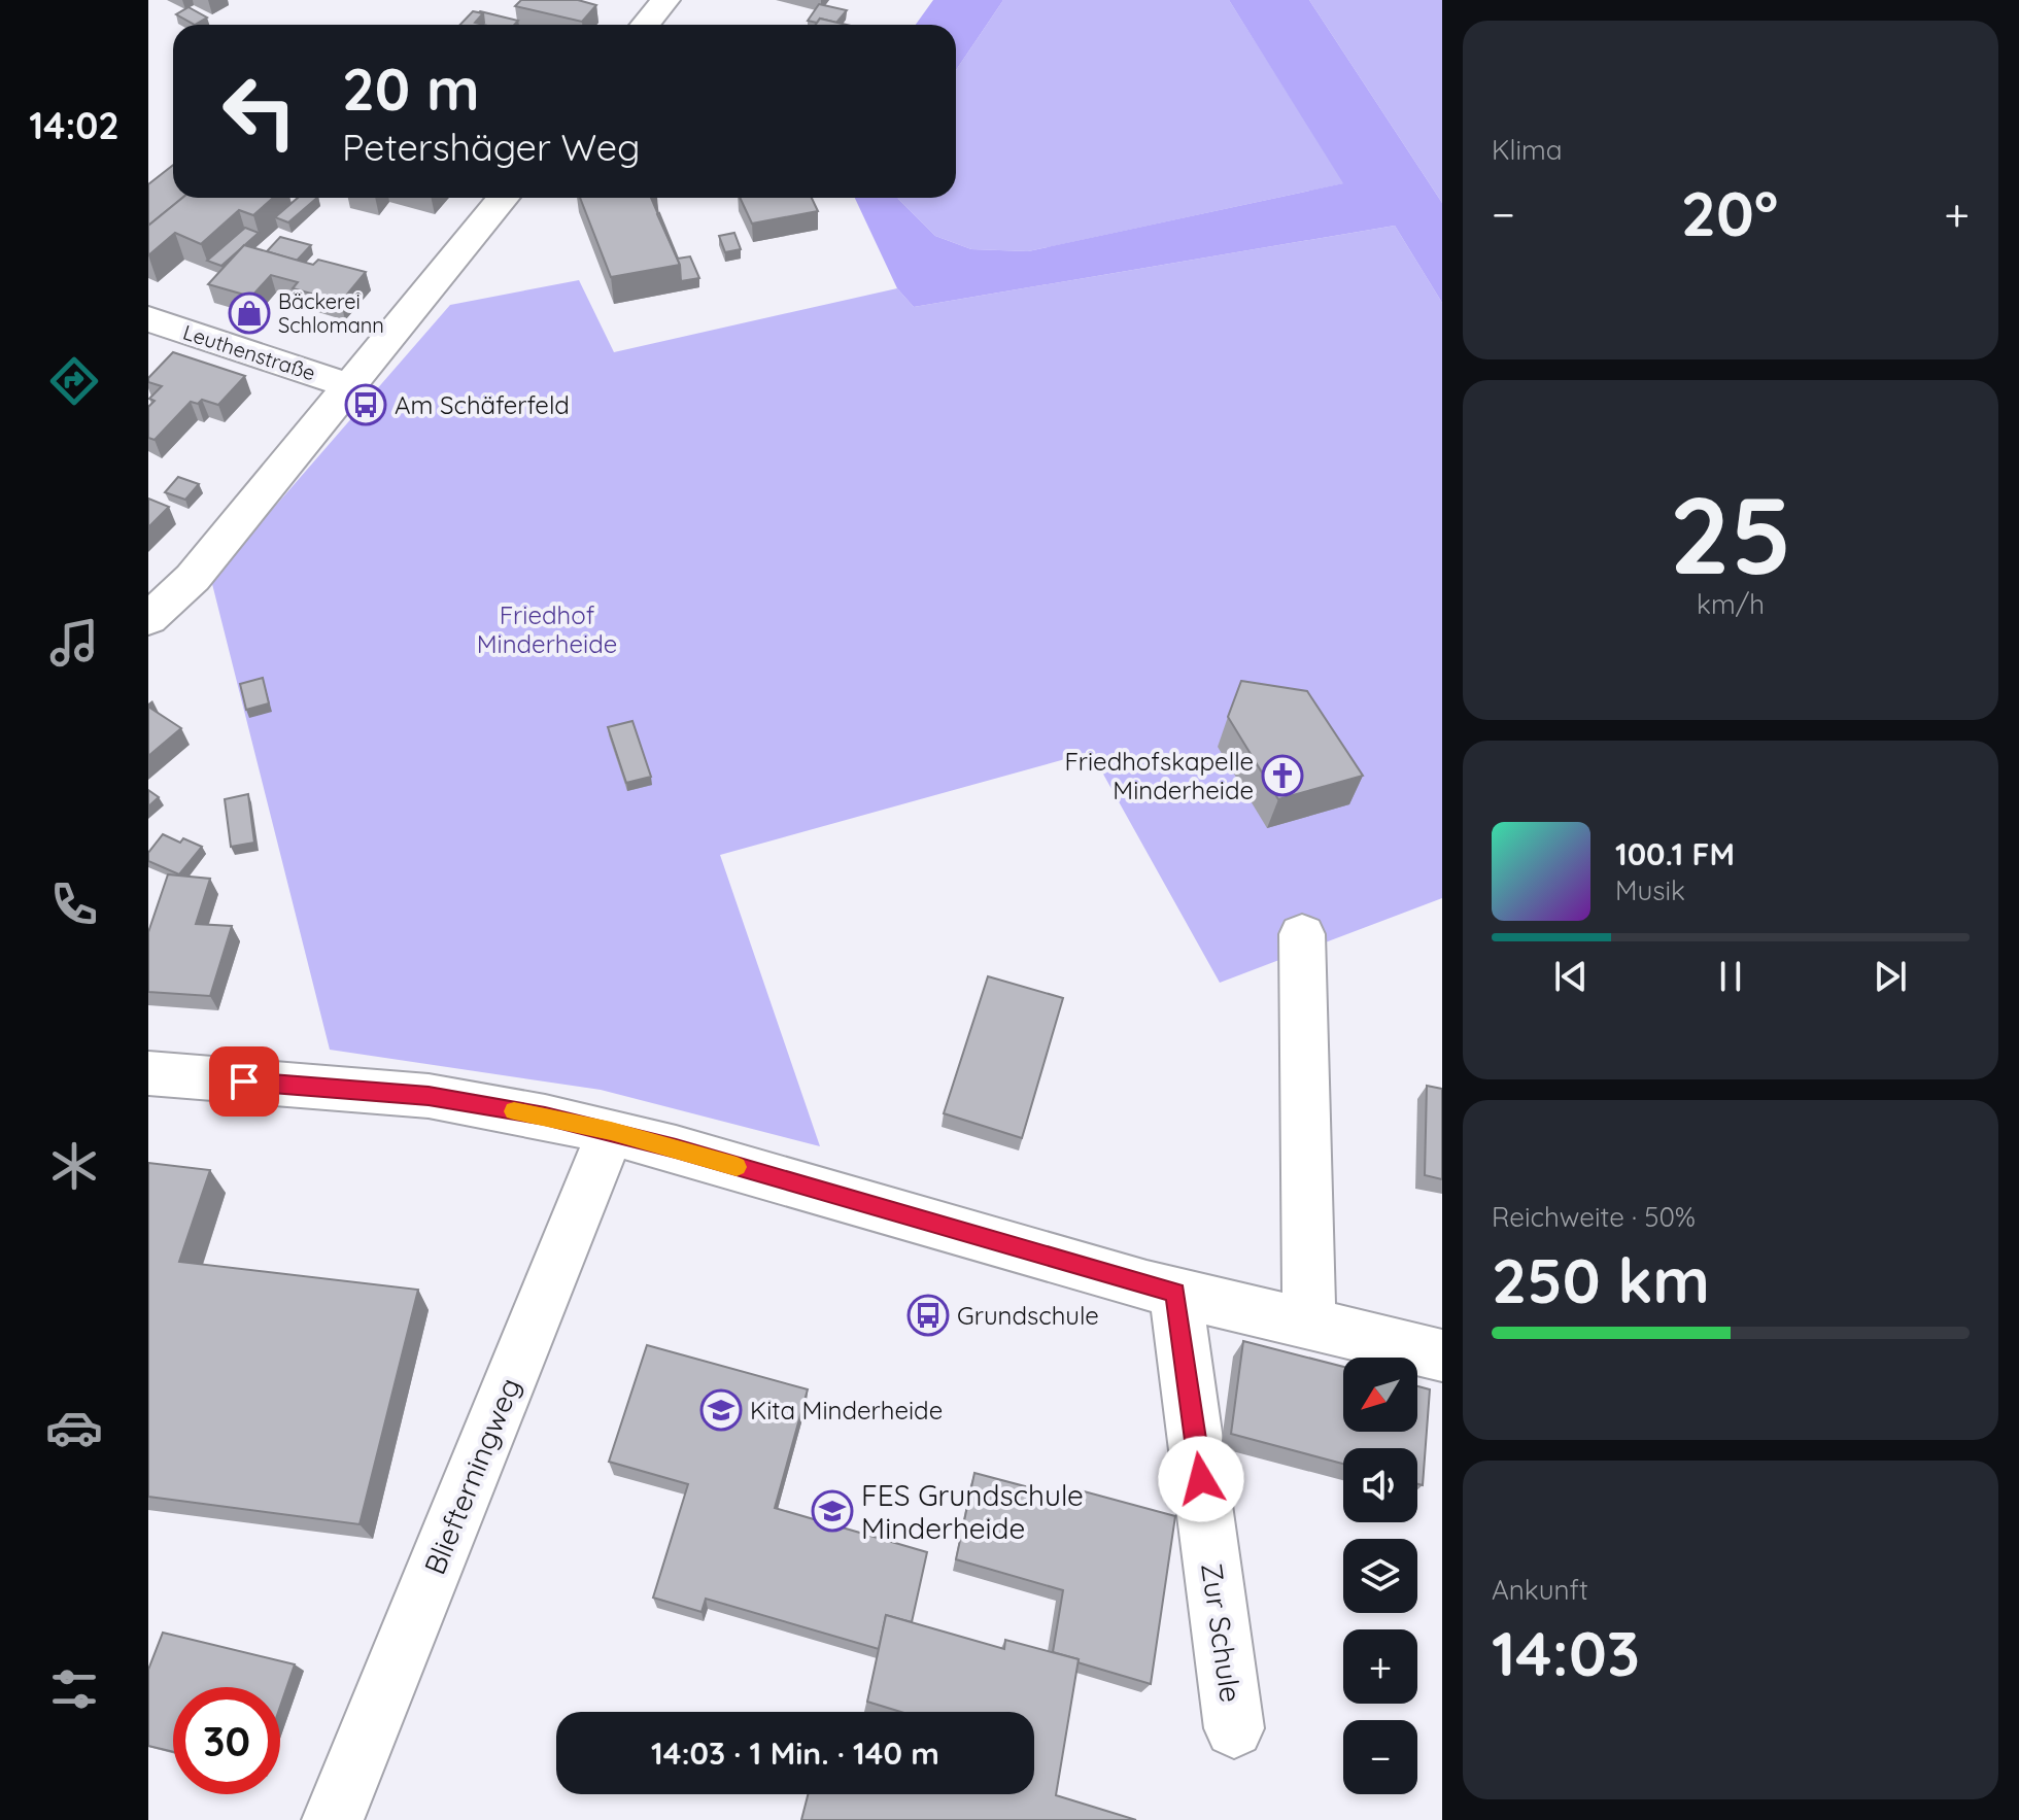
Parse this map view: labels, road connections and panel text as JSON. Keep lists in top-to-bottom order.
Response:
{
  "streets": {
    "street": ["Leuthenstraße", "Bliefterningweg", "Zur Schule"]
  },
  "parks": ["Friedhof Minderheide"],
  "places": {
    "shop": ["Bäckerei Schlomann"],
    "bus stop": ["Am Schäferfeld", "Grundschule"],
    "church": ["Friedhofskapelle Minderheide"],
    "school or university": ["Kita Minderheide", "FES Grundschule Minderheide"]
  },
  "north": "bottom left",
  "page": {
    "tabs": "14:02",
    "tile": [
      "Klima",
      ["25", "km/h"],
      ["Reichweite · 50%", "250 km"],
      ["Ankunft", "14:03"]
    ],
    "turn": ["20 m", "Petershäger Weg"],
    "heat": ["−", "20°", "+"],
    "song": ["100.1 FM", "Musik"],
    "map_buttons": ["+", "−"],
    "limit": "30",
    "trip": "14:03 · 1 Min. · 140 m"
  }
}
